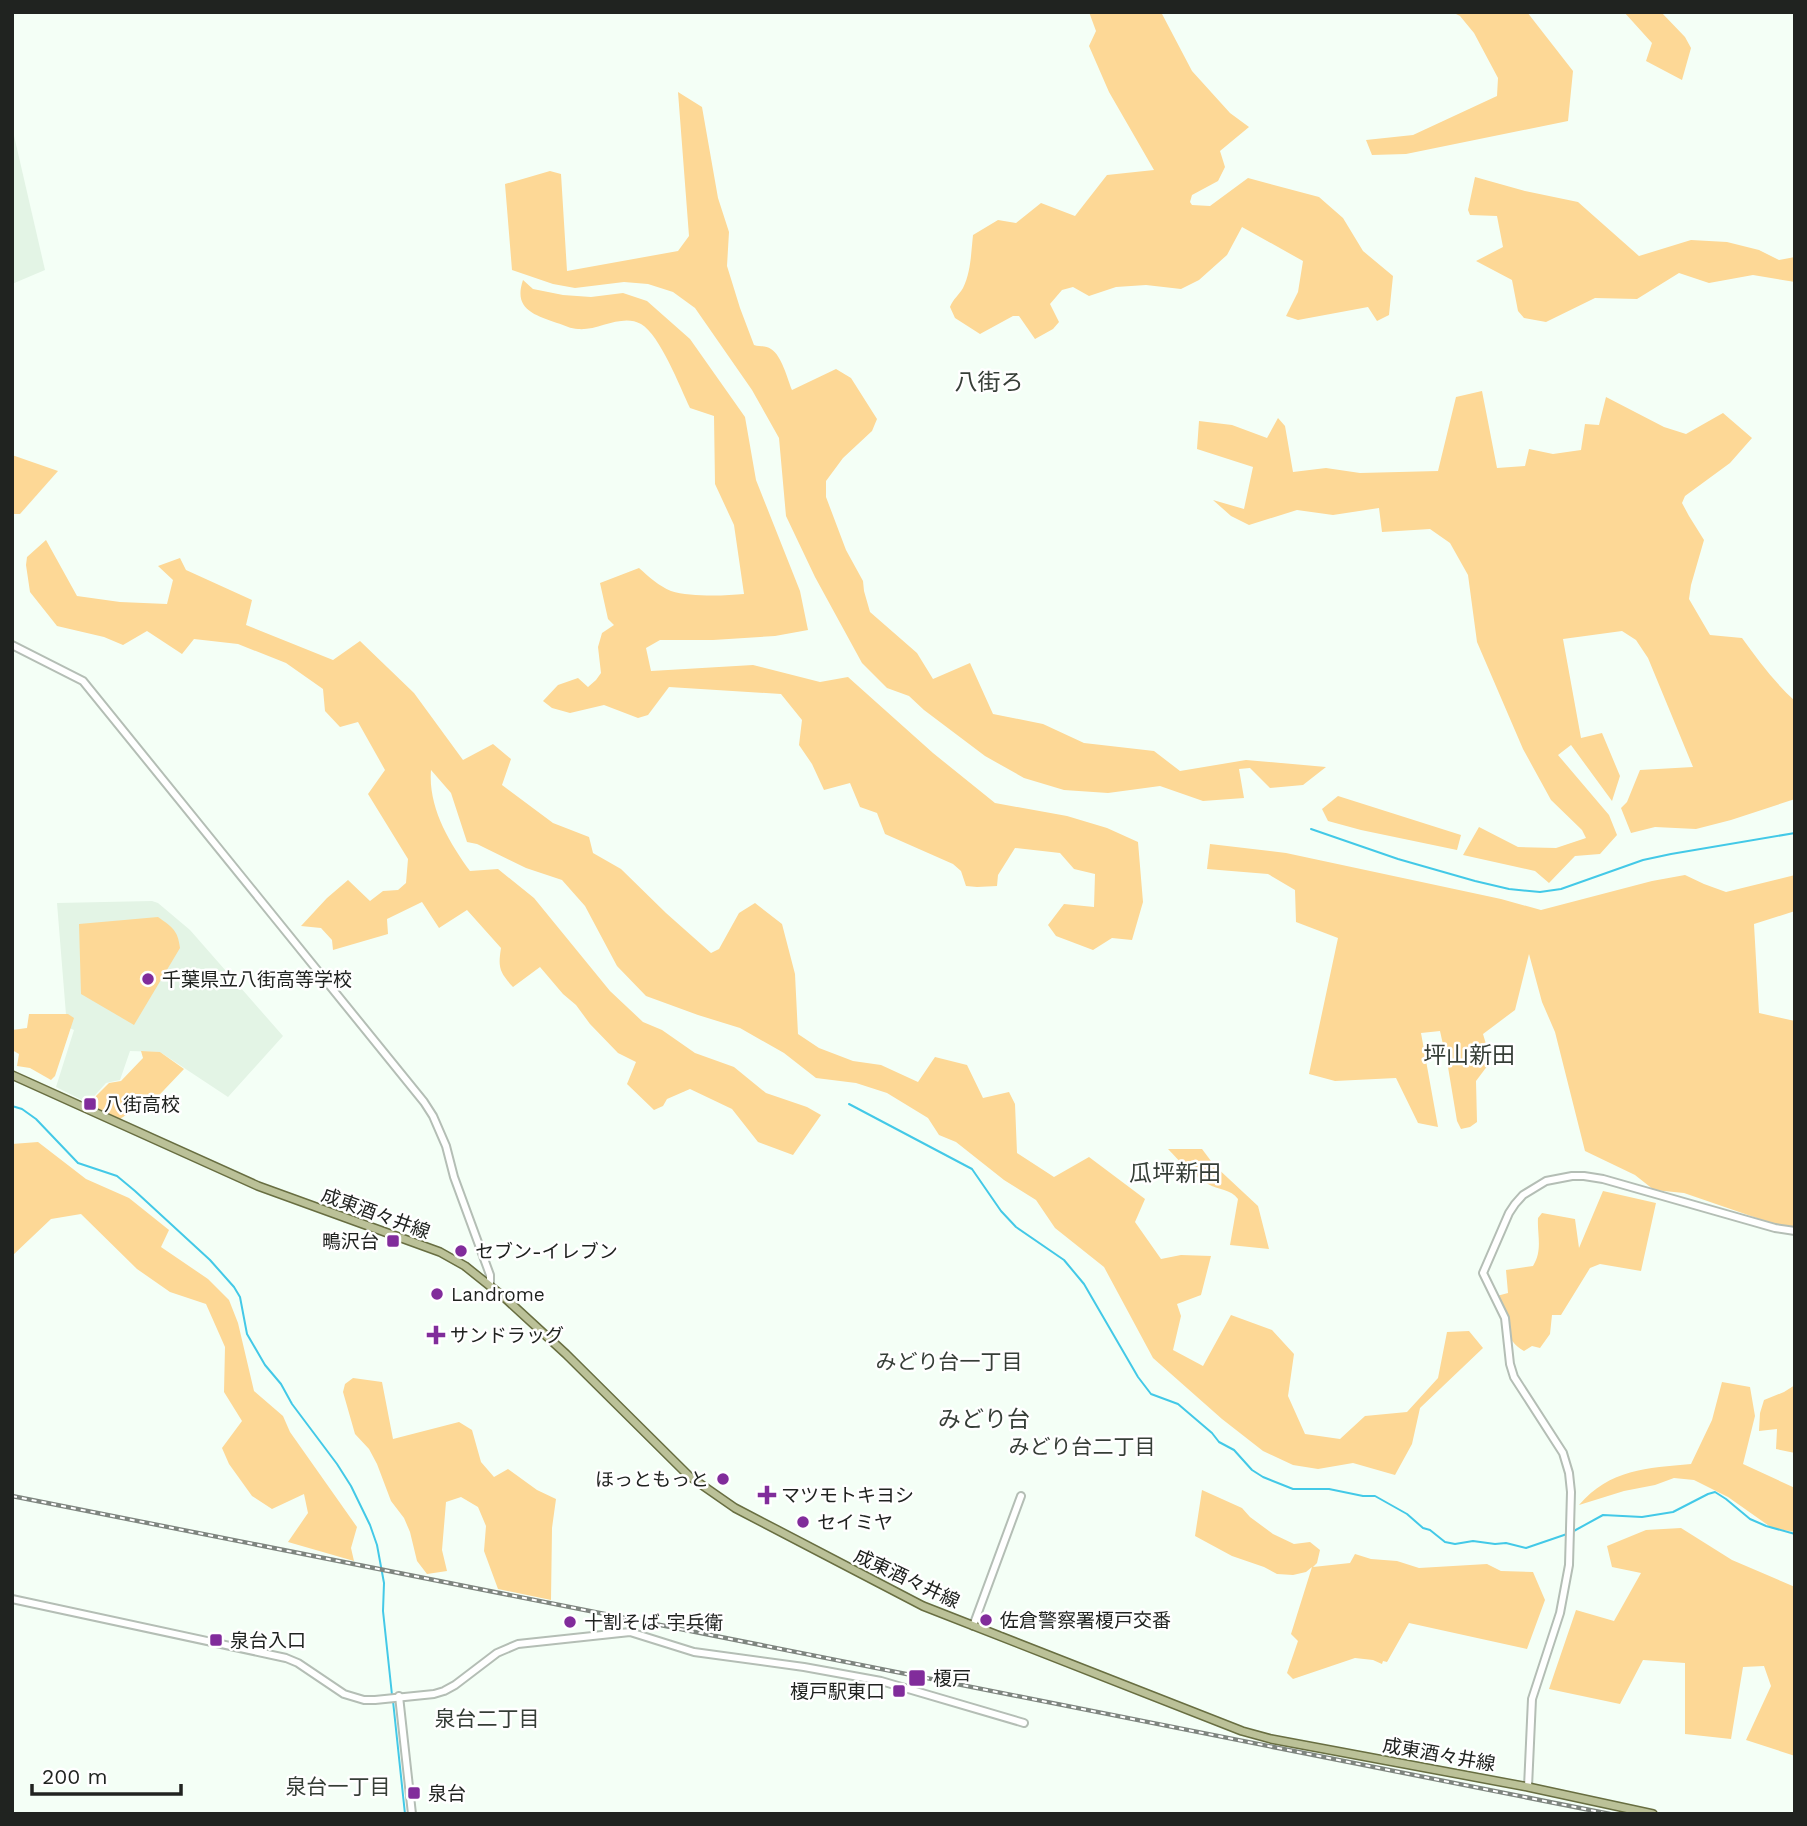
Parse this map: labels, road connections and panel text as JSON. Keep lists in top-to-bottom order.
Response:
{
  "streets": {
    "main road": ["成東酒々井線"]
  },
  "districts": [
    "八街ろ",
    "坪山新田",
    "瓜坪新田",
    "みどり台一丁目",
    "みどり台",
    "みどり台二丁目",
    "泉台二丁目",
    "泉台一丁目"
  ],
  "places": {
    "other": [
      "千葉県立八街高等学校",
      "セブン-イレブン",
      "Landrome",
      "ほっともっと",
      "セイミヤ",
      "佐倉警察署榎戸交番",
      "十割そば 宇兵衛"
    ],
    "transit": [
      "八街高校",
      "鴫沢台",
      "泉台入口",
      "榎戸",
      "榎戸駅東口",
      "泉台"
    ],
    "health": ["サンドラッグ", "マツモトキヨシ"]
  },
  "scale_bar": "200 m"
}
